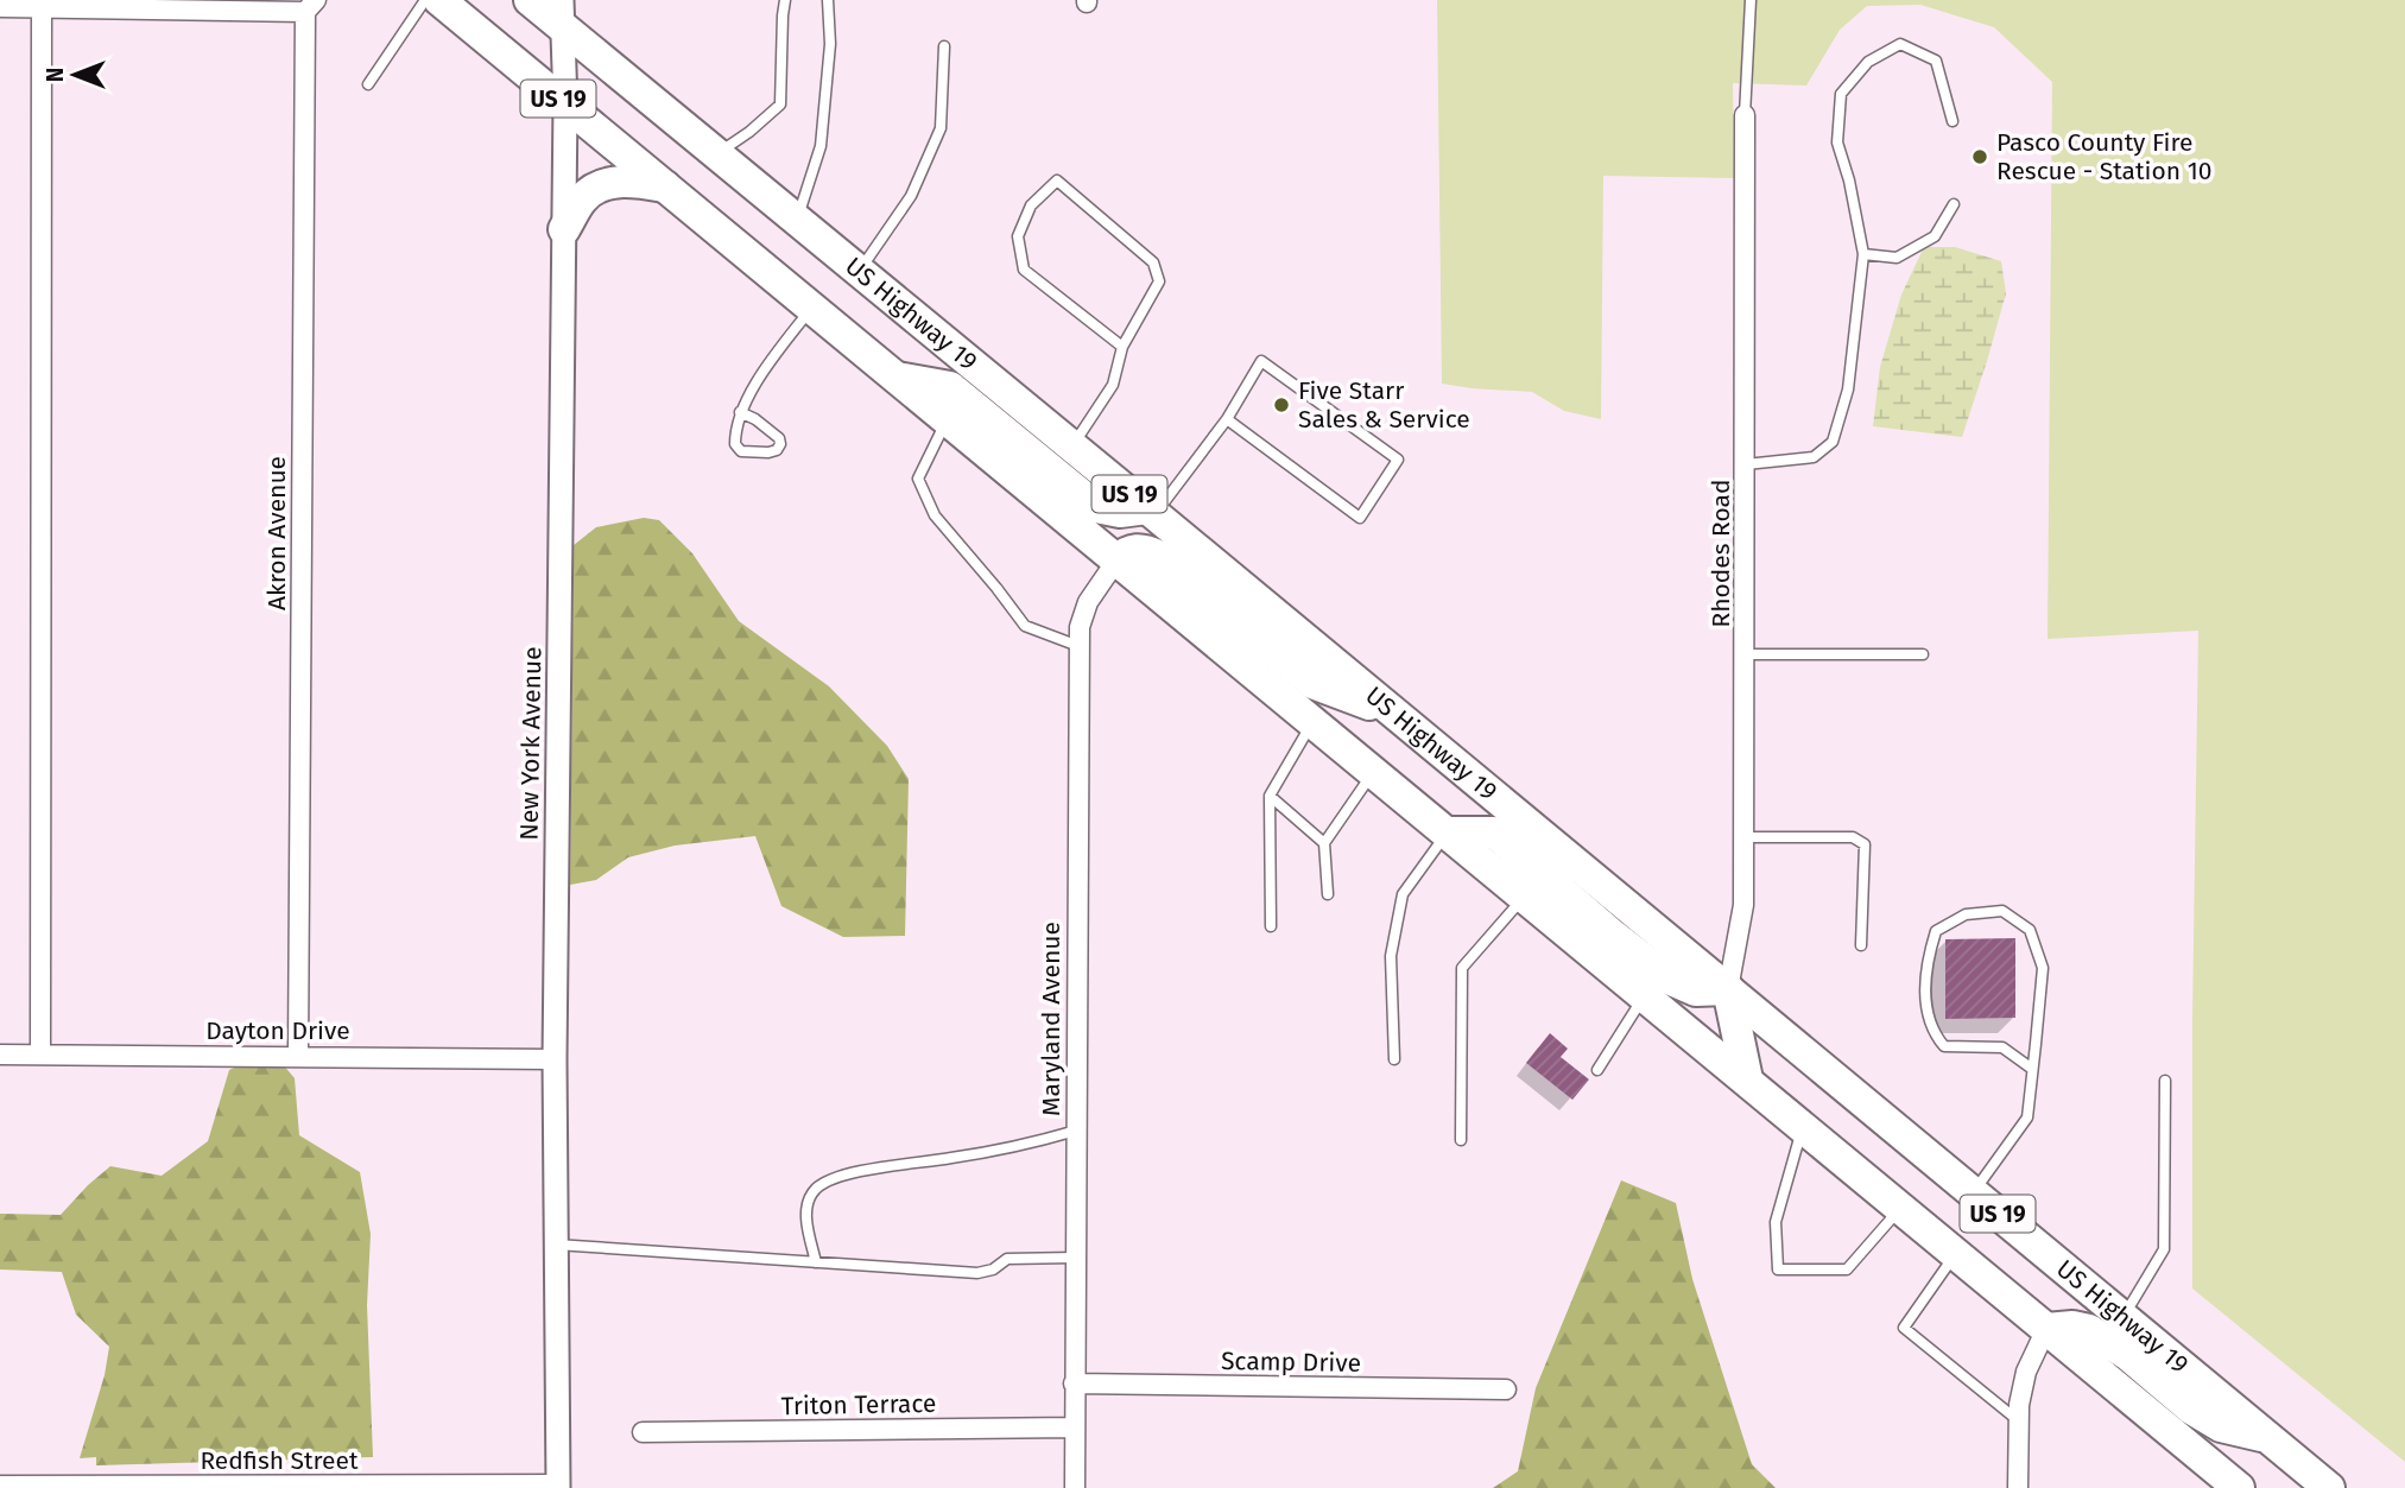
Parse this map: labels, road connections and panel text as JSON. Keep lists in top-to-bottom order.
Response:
{
  "streets": {
    "highway": ["US 19", "US Highway 19"],
    "street": [
      "Akron Avenue",
      "Rhodes Road",
      "New York Avenue",
      "Maryland Avenue",
      "Dayton Drive",
      "Scamp Drive",
      "Triton Terrace",
      "Redfish Street"
    ]
  },
  "crossings": [
    ["US 19", "New York Avenue"],
    ["US 19", "Maryland Avenue"],
    ["US Highway 19", "Rhodes Road"],
    ["US Highway 19", "New York Avenue"],
    ["Akron Avenue", "Dayton Drive"],
    ["New York Avenue", "Dayton Drive"],
    ["New York Avenue", "Redfish Street"],
    ["Maryland Avenue", "Scamp Drive"],
    ["Maryland Avenue", "Triton Terrace"]
  ],
  "places": ["Pasco County Fire Rescue - Station 10", "Five Starr Sales & Service"],
  "north": "left"
}
